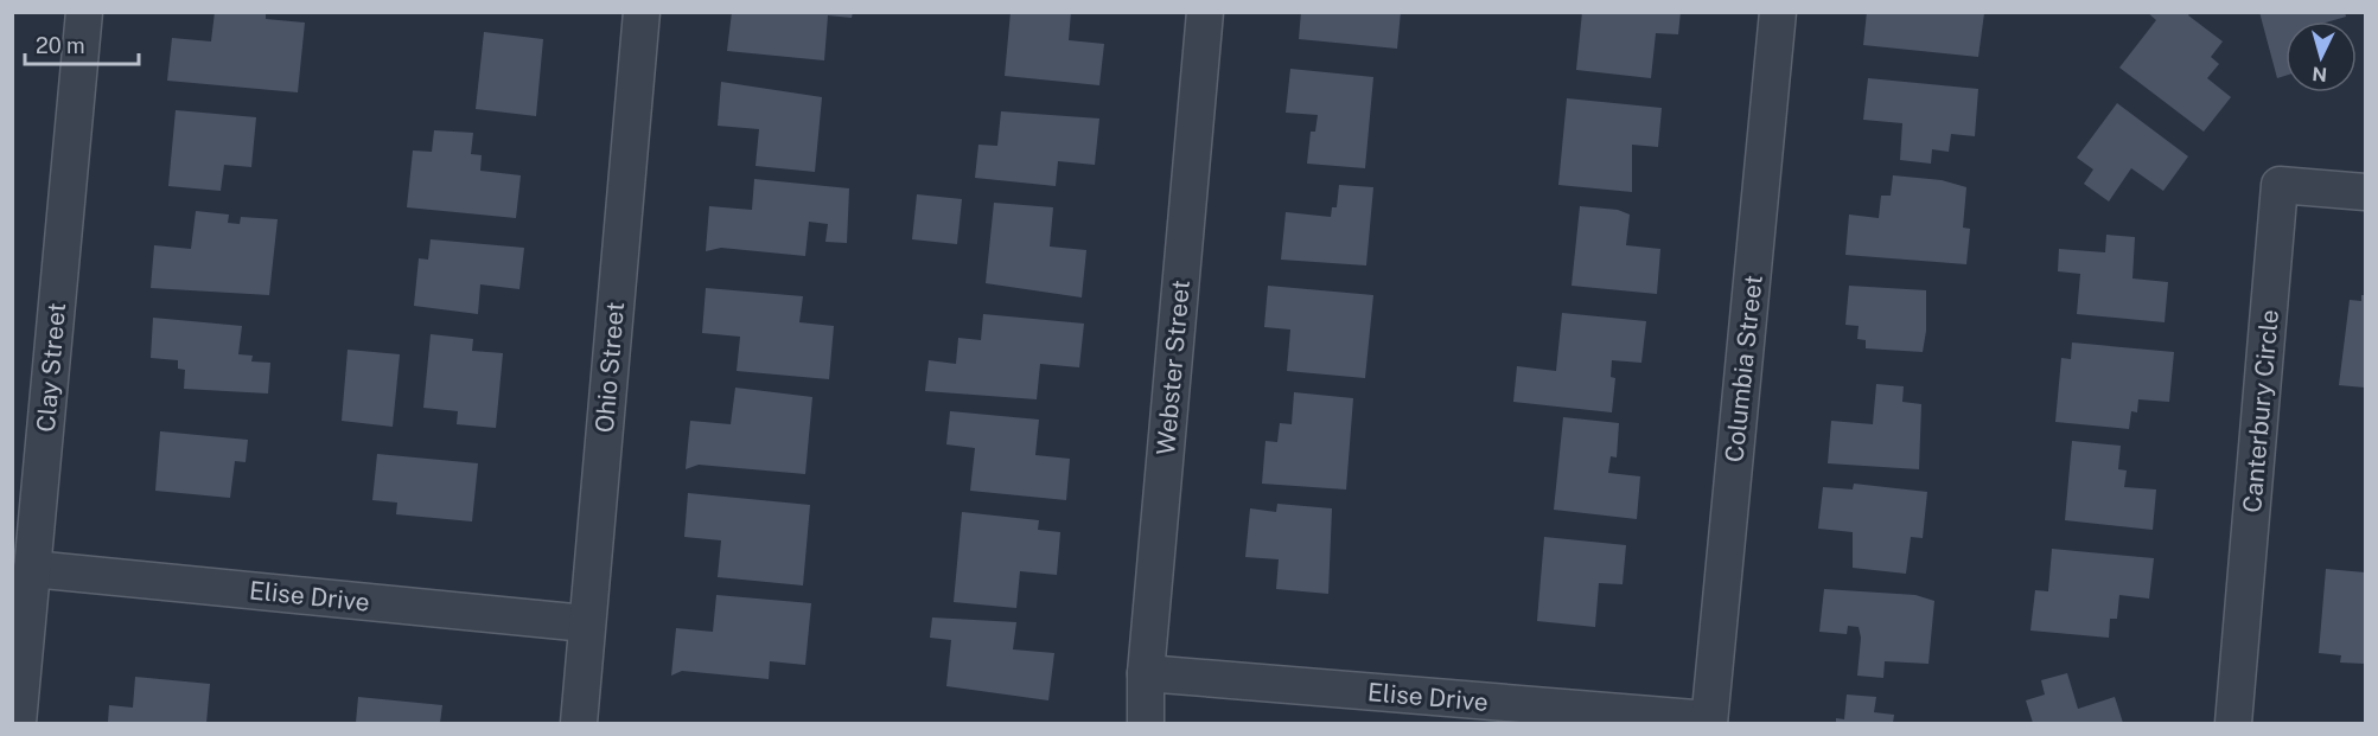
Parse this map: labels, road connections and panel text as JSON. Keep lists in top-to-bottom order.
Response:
{
  "streets": {
    "street": [
      "Clay Street",
      "Ohio Street",
      "Webster Street",
      "Columbia Street",
      "Canterbury Circle",
      "Elise Drive"
    ]
  },
  "crossings": [
    ["Clay Street", "Elise Drive"],
    ["Ohio Street", "Elise Drive"],
    ["Webster Street", "Elise Drive"],
    ["Columbia Street", "Elise Drive"]
  ],
  "scale_bar": "20 m",
  "north": "bottom"
}
